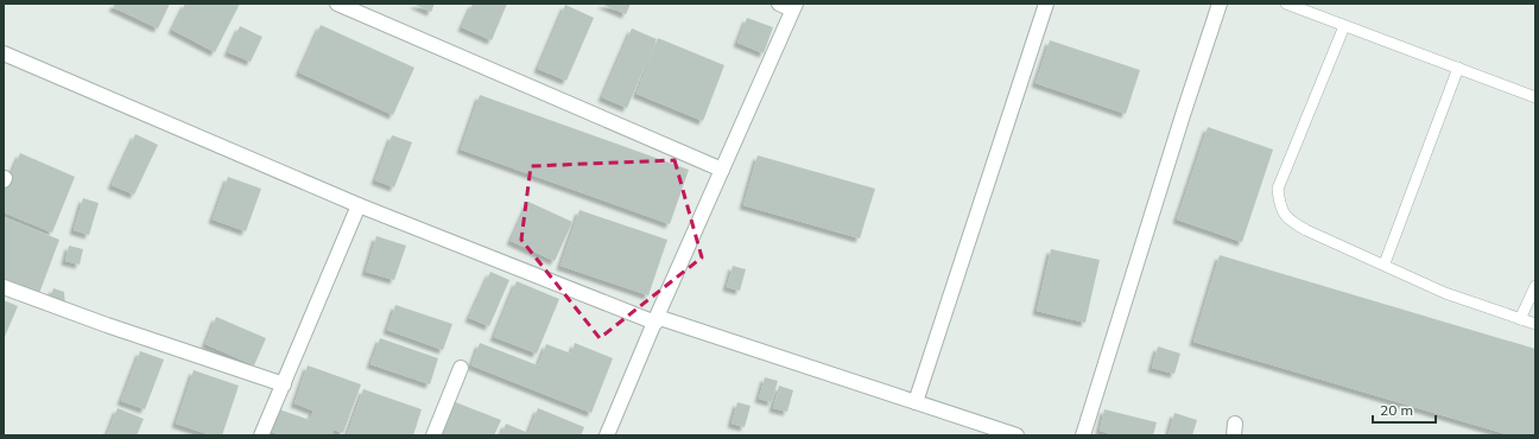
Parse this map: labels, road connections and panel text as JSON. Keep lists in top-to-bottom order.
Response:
{
  "scale_bar": "20 m"
}
